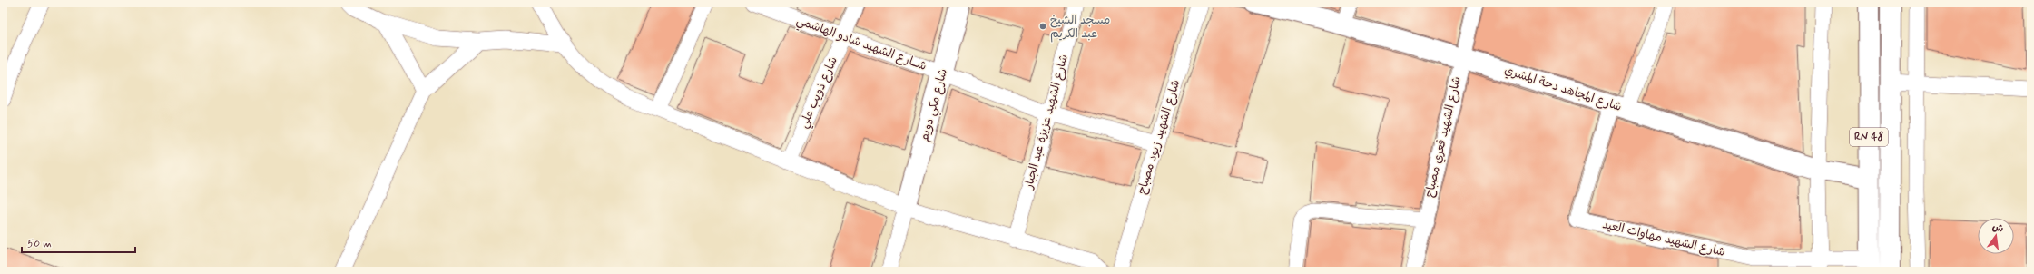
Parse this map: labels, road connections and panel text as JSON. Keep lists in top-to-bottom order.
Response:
{
  "streets": {
    "main road": ["شارع المجاهد دحة المشري", "شارع مكي دويم", "RN 48"],
    "street": [
      "شــارع الشهيد شادو الهاشمي",
      "شارع ذويب علي",
      "شارع الشهيد عزيزة عبد الجبار",
      "شارع الشهيد زيود مصباح",
      "شارع الشهيد قعري مصباح",
      "شارع الشهيد مهاوات العيد"
    ]
  },
  "crossings": [
    ["شــارع الشهيد شادو الهاشمي", "شارع ذويب علي"],
    ["شــارع الشهيد شادو الهاشمي", "شارع مكي دويم"],
    ["شــارع الشهيد شادو الهاشمي", "شارع الشهيد عزيزة عبد الجبار"],
    ["شــارع الشهيد شادو الهاشمي", "شارع الشهيد زيود مصباح"],
    ["شارع المجاهد دحة المشري", "شارع الشهيد قعري مصباح"],
    ["شارع المجاهد دحة المشري", "RN 48"],
    ["شارع المجاهد دحة المشري", "شارع الشهيد مهاوات العيد"],
    ["RN 48", "شارع الشهيد مهاوات العيد"]
  ],
  "places": ["مسجد الشيخ عبد الكريم"],
  "scale_bar": "50 m",
  "north": "top"
}
